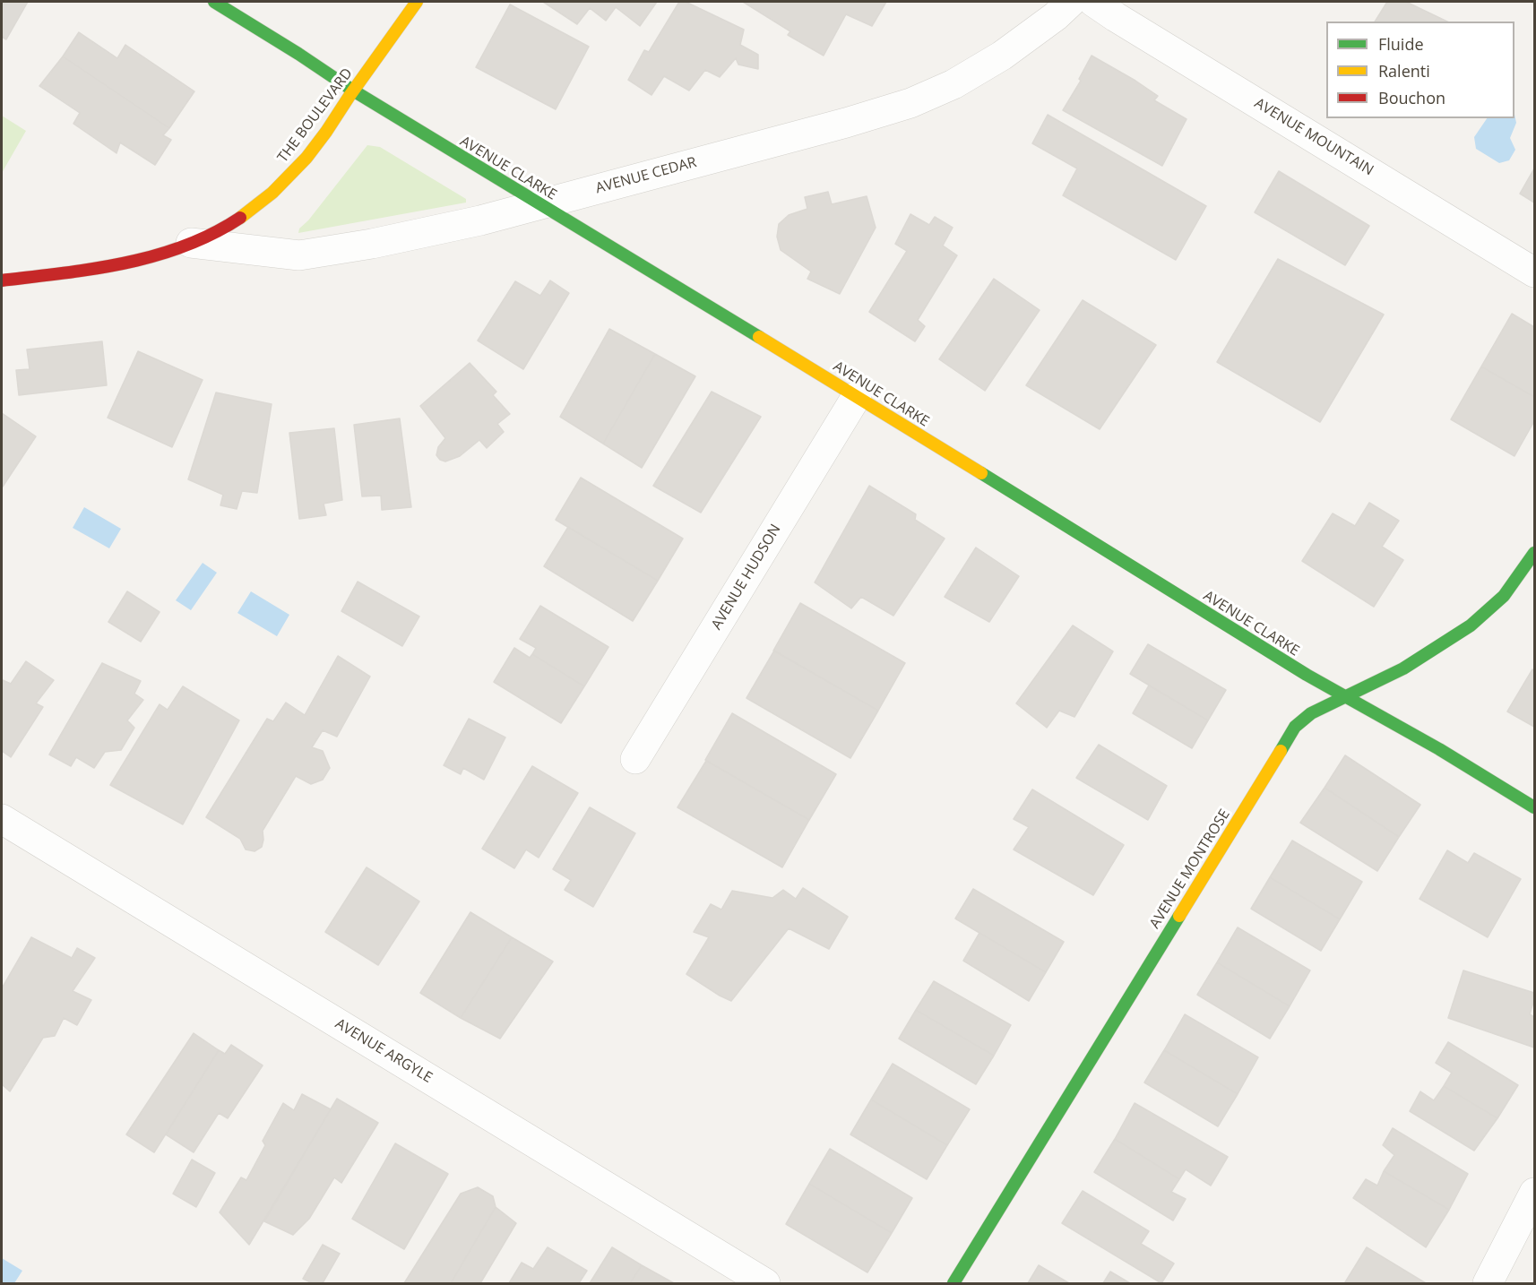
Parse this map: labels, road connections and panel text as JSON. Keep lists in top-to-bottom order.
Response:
{
  "streets": {
    "street": [
      "THE BOULEVARD",
      "AVENUE MOUNTAIN",
      "AVENUE CLARKE",
      "AVENUE CEDAR",
      "AVENUE HUDSON",
      "AVENUE MONTROSE",
      "AVENUE ARGYLE"
    ]
  },
  "crossings": [
    ["THE BOULEVARD", "AVENUE CLARKE"],
    ["THE BOULEVARD", "AVENUE CEDAR"],
    ["AVENUE CLARKE", "AVENUE CEDAR"],
    ["AVENUE CLARKE", "AVENUE HUDSON"],
    ["AVENUE CLARKE", "AVENUE MONTROSE"]
  ],
  "legend": ["Fluide", "Ralenti", "Bouchon"]
}
